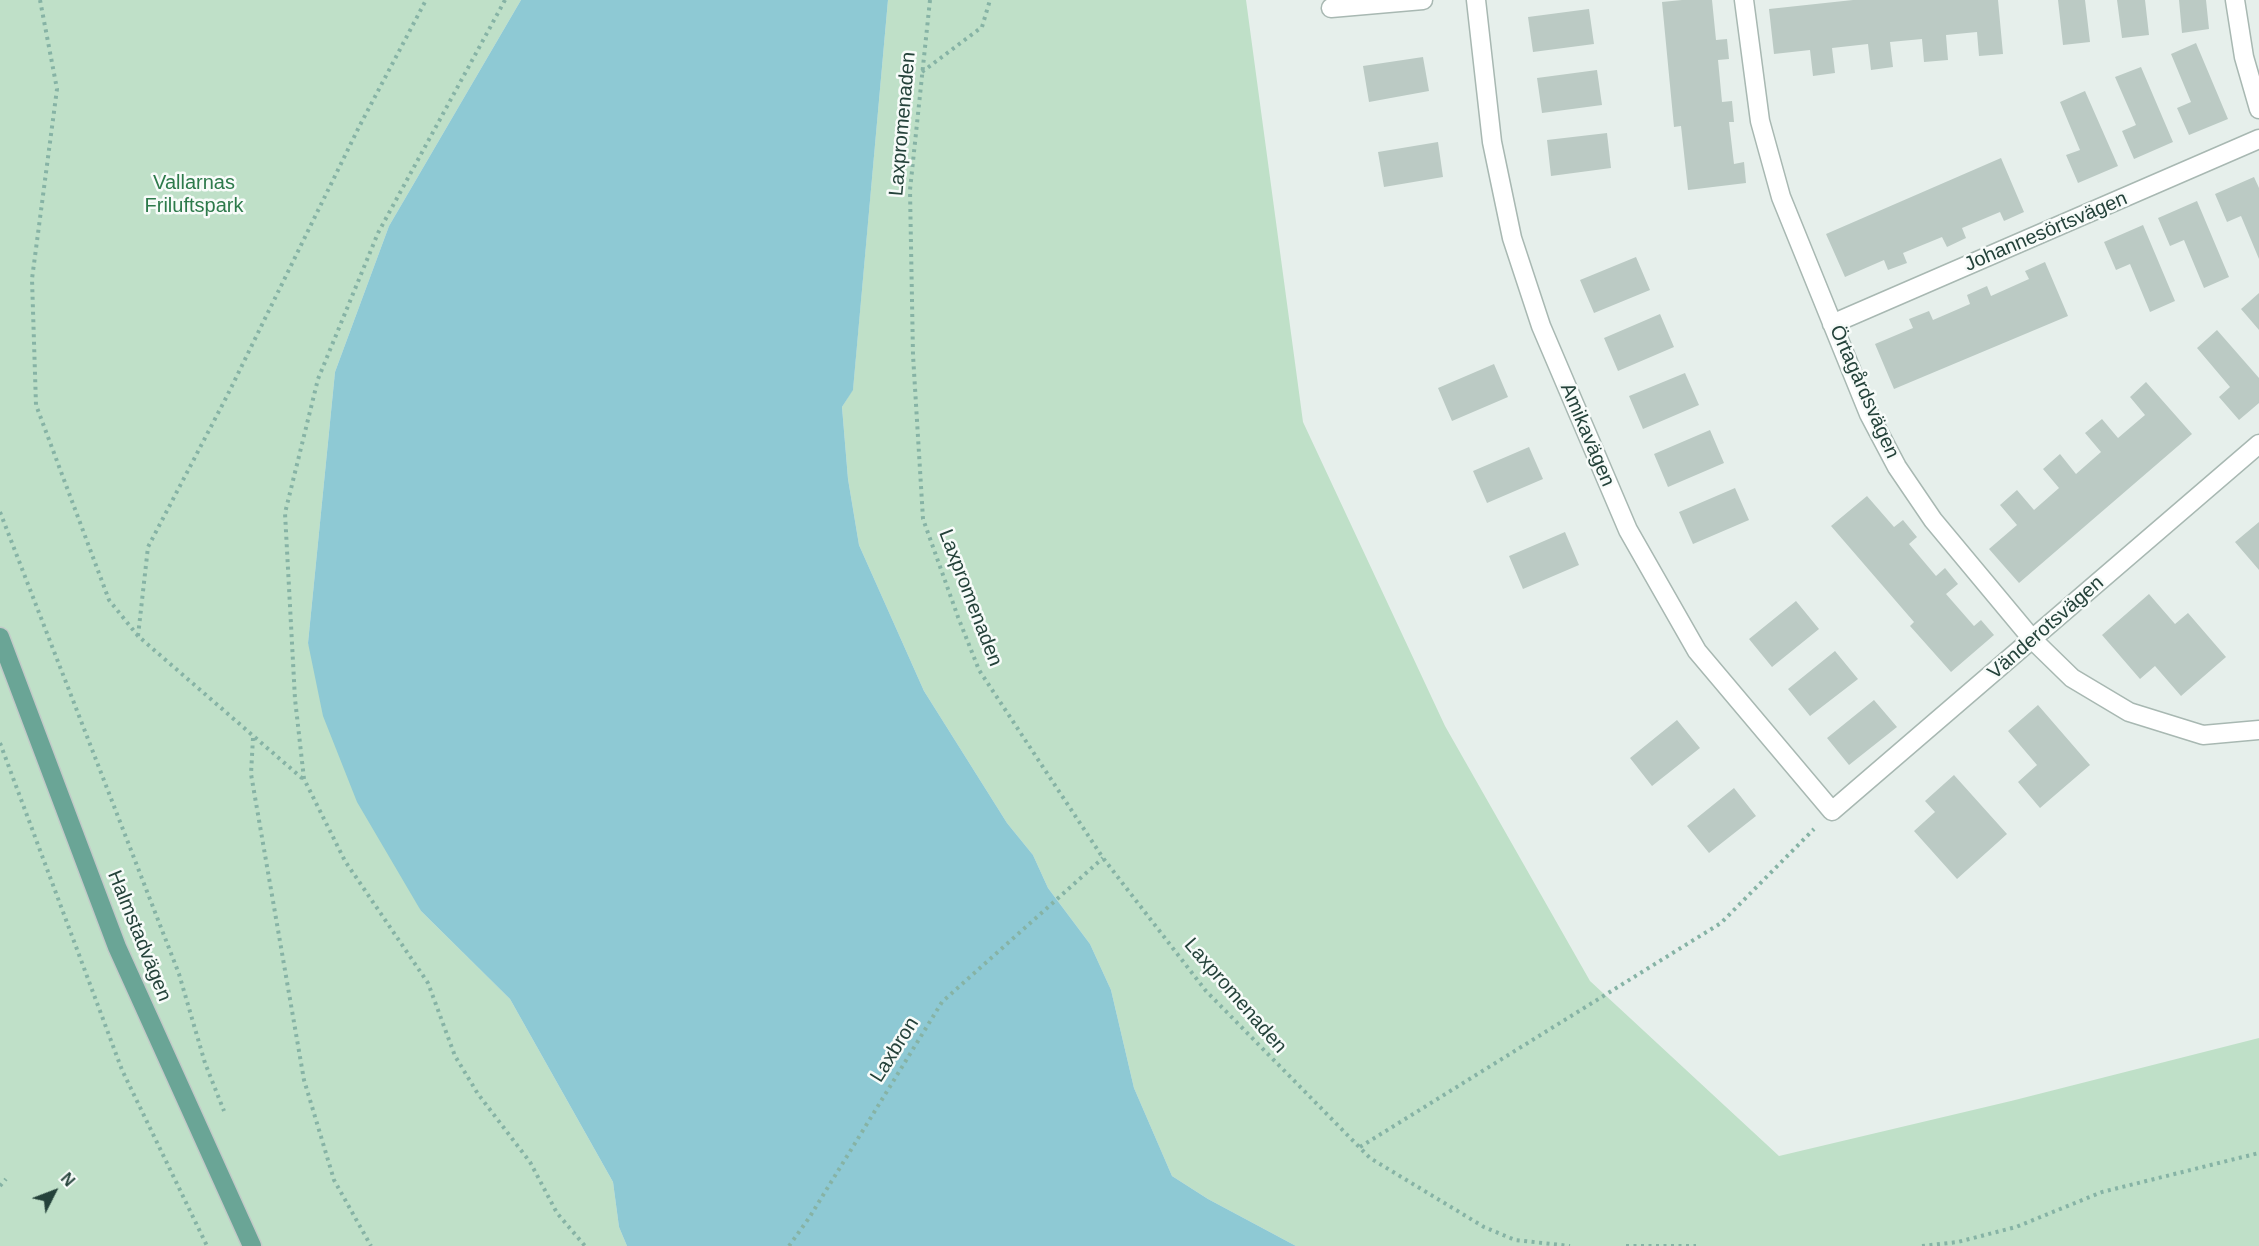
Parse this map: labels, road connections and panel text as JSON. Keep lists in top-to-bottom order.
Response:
{
  "streets": {
    "main road": ["Halmstadvägen"],
    "street": [
      "Johannesörtsvägen",
      "Örtagårdsvägen",
      "Amikavägen",
      "Vänderotsvägen"
    ],
    "path": ["Laxpromenaden", "Laxbron"]
  },
  "crossings": [
    ["Laxpromenaden", "Laxbron"],
    ["Johannesörtsvägen", "Örtagårdsvägen"],
    ["Örtagårdsvägen", "Vänderotsvägen"],
    ["Amikavägen", "Vänderotsvägen"]
  ],
  "parks": ["Vallarnas Friluftspark"],
  "north": "top right"
}
